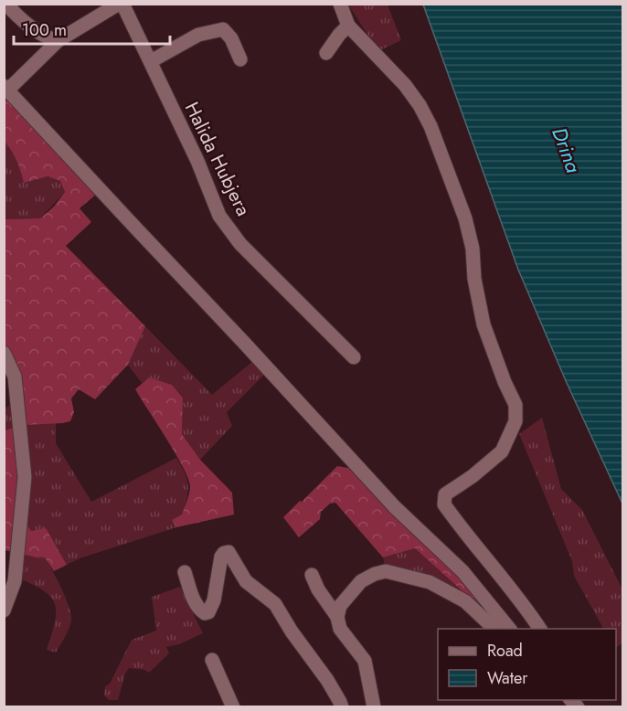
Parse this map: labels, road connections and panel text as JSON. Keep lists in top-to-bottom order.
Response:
{
  "streets": {
    "street": ["Halida Hubjera"]
  },
  "water": ["Drina"],
  "legend": ["Road", "Water"],
  "scale_bar": "100 m"
}
